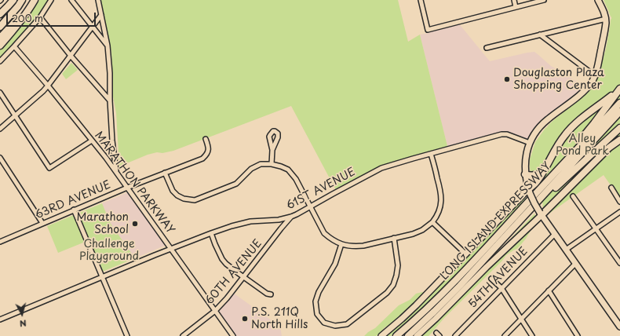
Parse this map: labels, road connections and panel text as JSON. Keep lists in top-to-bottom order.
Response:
{
  "streets": {
    "highway": ["LONG ISLAND EXPRESSWAY"],
    "street": [
      "MARATHON PARKWAY",
      "61ST AVENUE",
      "63RD AVENUE",
      "60TH AVENUE",
      "54TH AVENUE"
    ]
  },
  "crossings": [
    ["MARATHON PARKWAY", "61ST AVENUE"],
    ["MARATHON PARKWAY", "63RD AVENUE"],
    ["MARATHON PARKWAY", "60TH AVENUE"],
    ["61ST AVENUE", "60TH AVENUE"]
  ],
  "parks": ["Alley Pond Park", "Challenge Playground"],
  "places": ["Douglaston Plaza Shopping Center", "Marathon School", "P.S. 211Q North Hills"],
  "scale_bar": "200 m",
  "north": "bottom"
}
